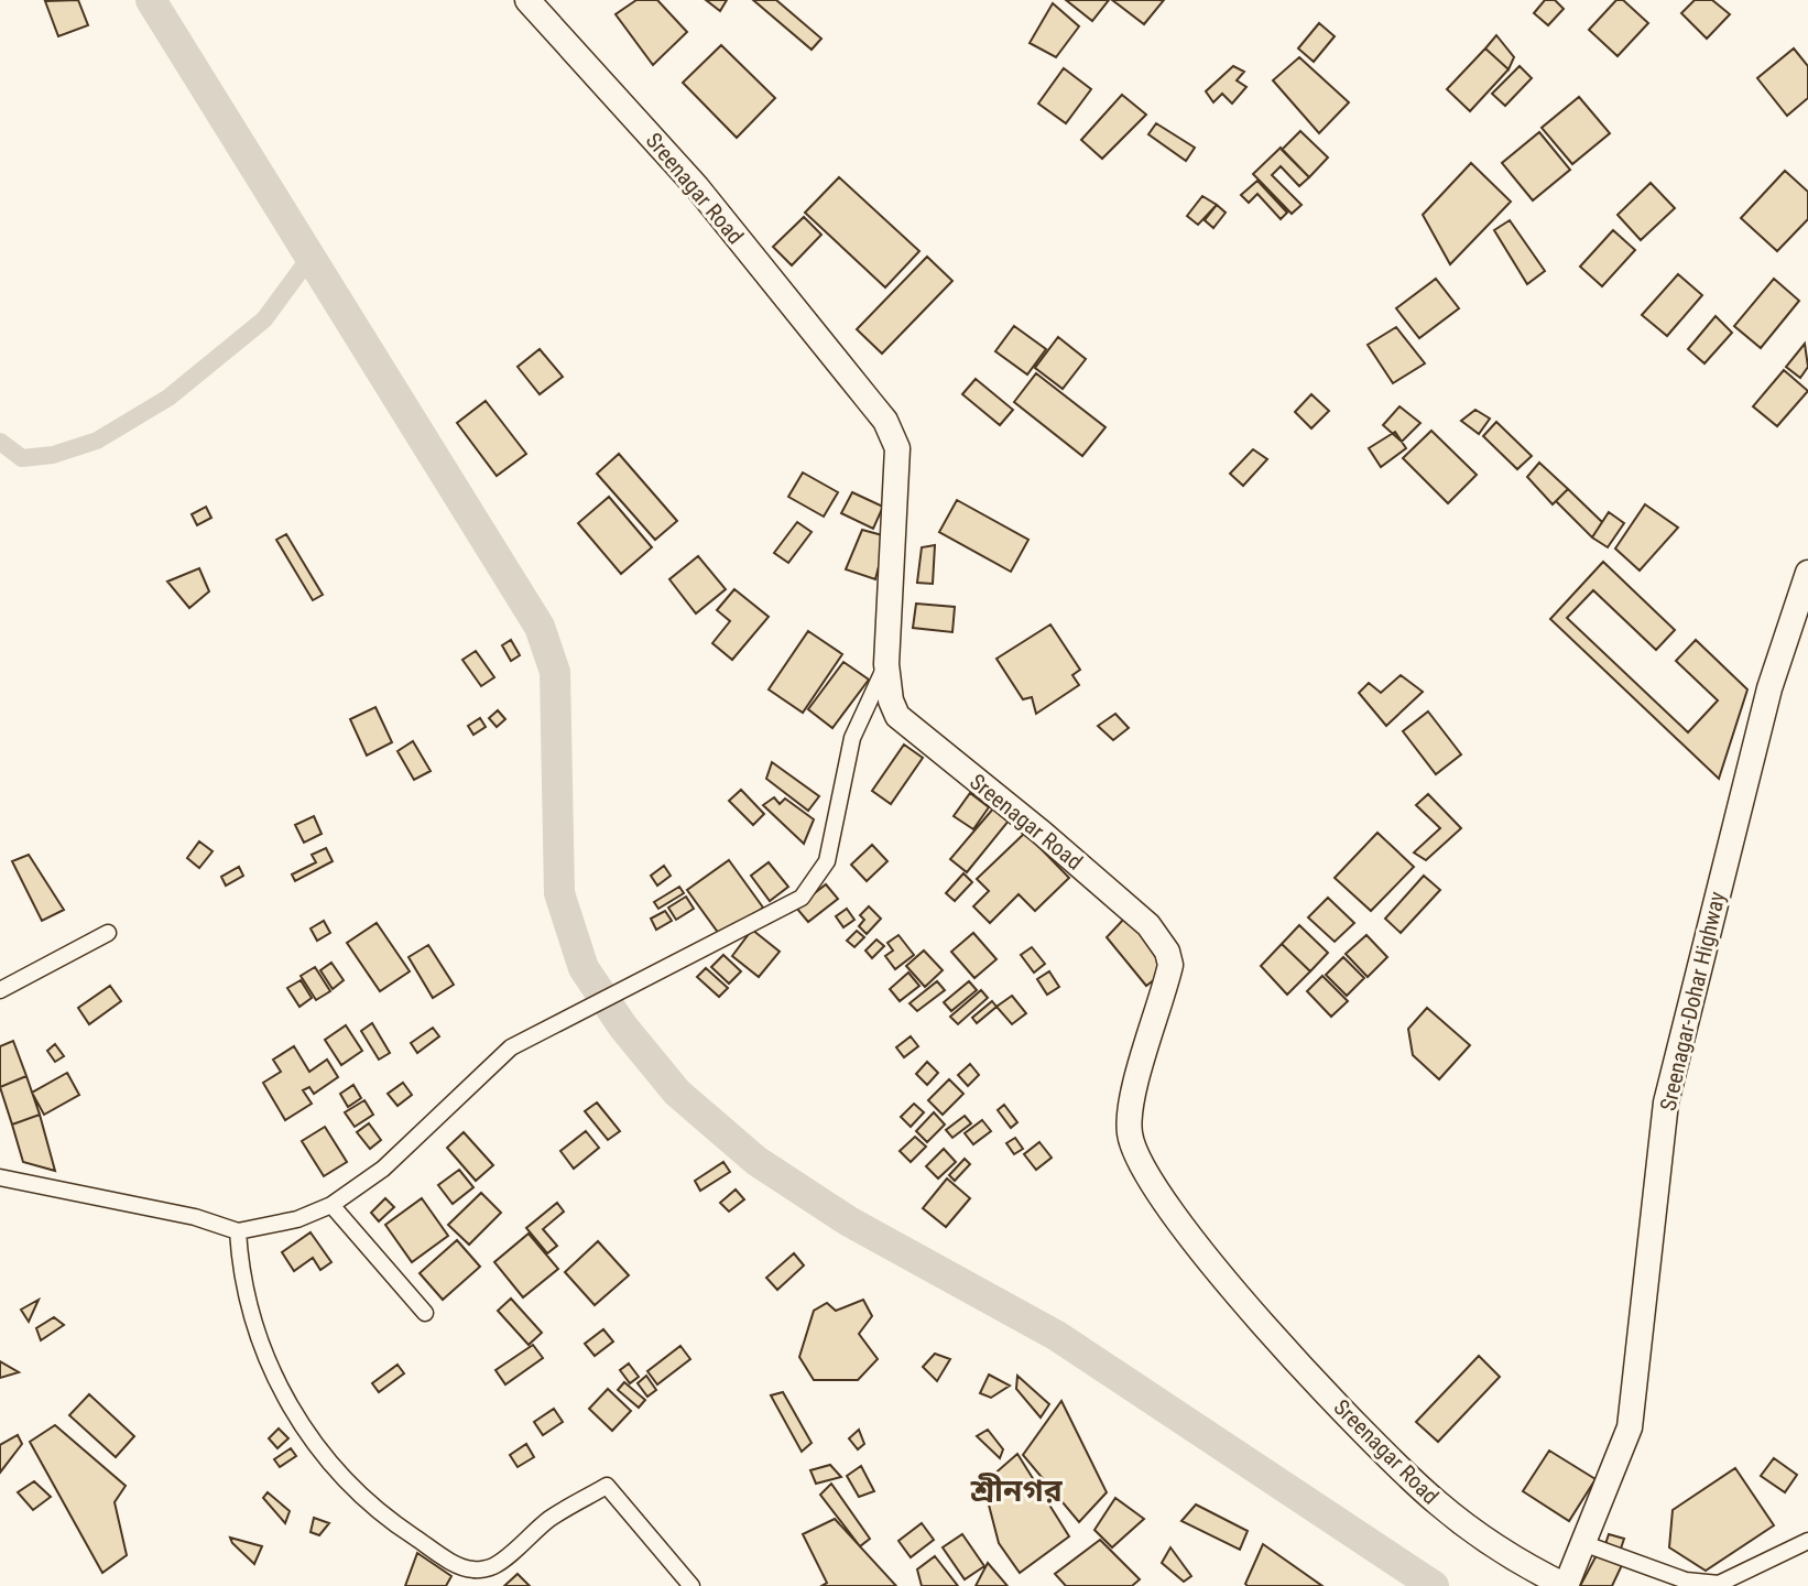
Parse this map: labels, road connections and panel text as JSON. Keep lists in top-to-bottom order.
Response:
{
  "streets": {
    "main road": ["Sreenagar Road", "Sreenagar-Dohar Highway"]
  },
  "crossings": [
    ["Sreenagar Road", "Sreenagar-Dohar Highway"]
  ],
  "districts": ["শ্রীনগর"]
}
